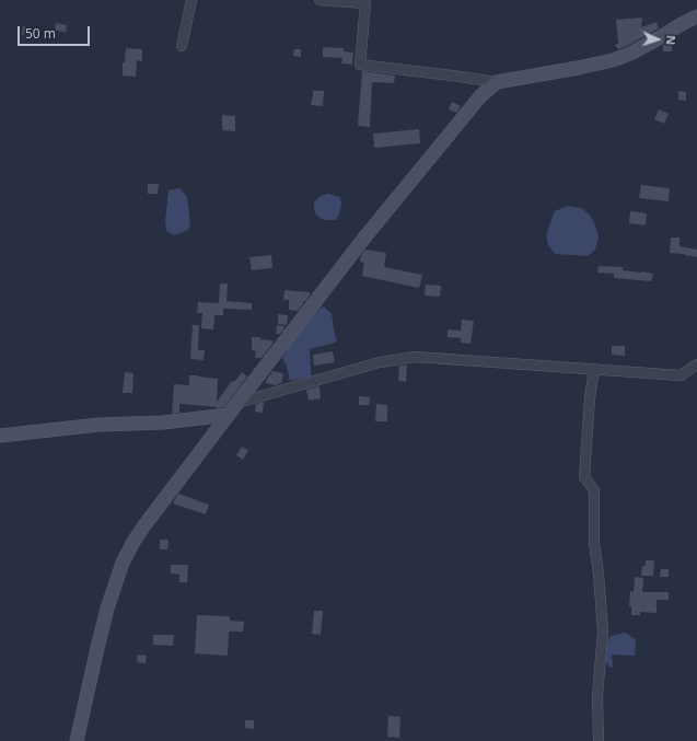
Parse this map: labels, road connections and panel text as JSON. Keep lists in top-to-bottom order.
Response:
{
  "scale_bar": "50 m",
  "north": "right"
}
